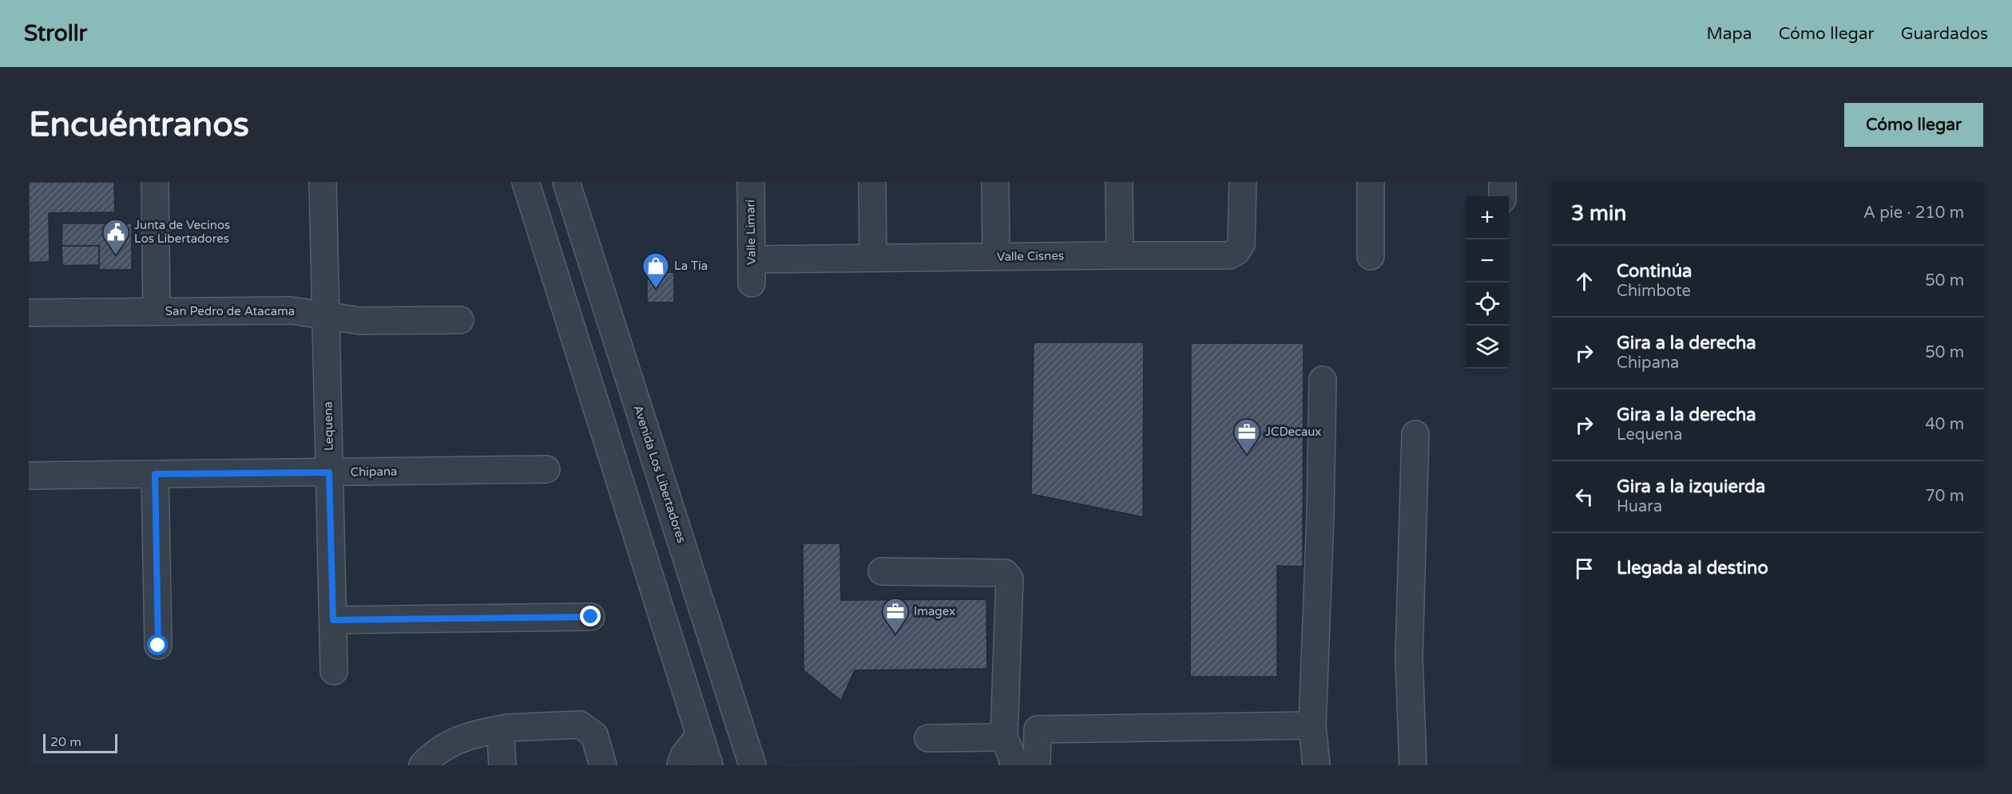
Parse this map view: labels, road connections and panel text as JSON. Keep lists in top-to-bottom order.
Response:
{
  "streets": {
    "street": [
      "Valle Limarí",
      "Valle Cisnes",
      "San Pedro de Atacama",
      "Lequena",
      "Chipana",
      "Avenida Los Libertadores"
    ]
  },
  "crossings": [
    ["Valle Limarí", "Valle Cisnes"],
    ["San Pedro de Atacama", "Lequena"],
    ["Lequena", "Chipana"]
  ],
  "places": {
    "public building": ["Junta de Vecinos Los Libertadores"],
    "shop": ["La Tía"],
    "office": ["JCDecaux", "Imagex"]
  },
  "scale_bar": "20 m",
  "page": {
    "header": "Strollr",
    "nav": ["Mapa", "Cómo llegar", "Guardados"],
    "buttons": "Cómo llegar",
    "title": "Encuéntranos",
    "heading": ["3 min", "A pie · 210 m"],
    "map_buttons": ["+", "−"],
    "list": [
      ["Continúa", "Chimbote", "50 m"],
      ["Gira a la derecha", "Chipana", "50 m"],
      ["Gira a la derecha", "Lequena", "40 m"],
      ["Gira a la izquierda", "Huara", "70 m"],
      "Llegada al destino"
    ],
    "scale": "20 m"
  }
}
